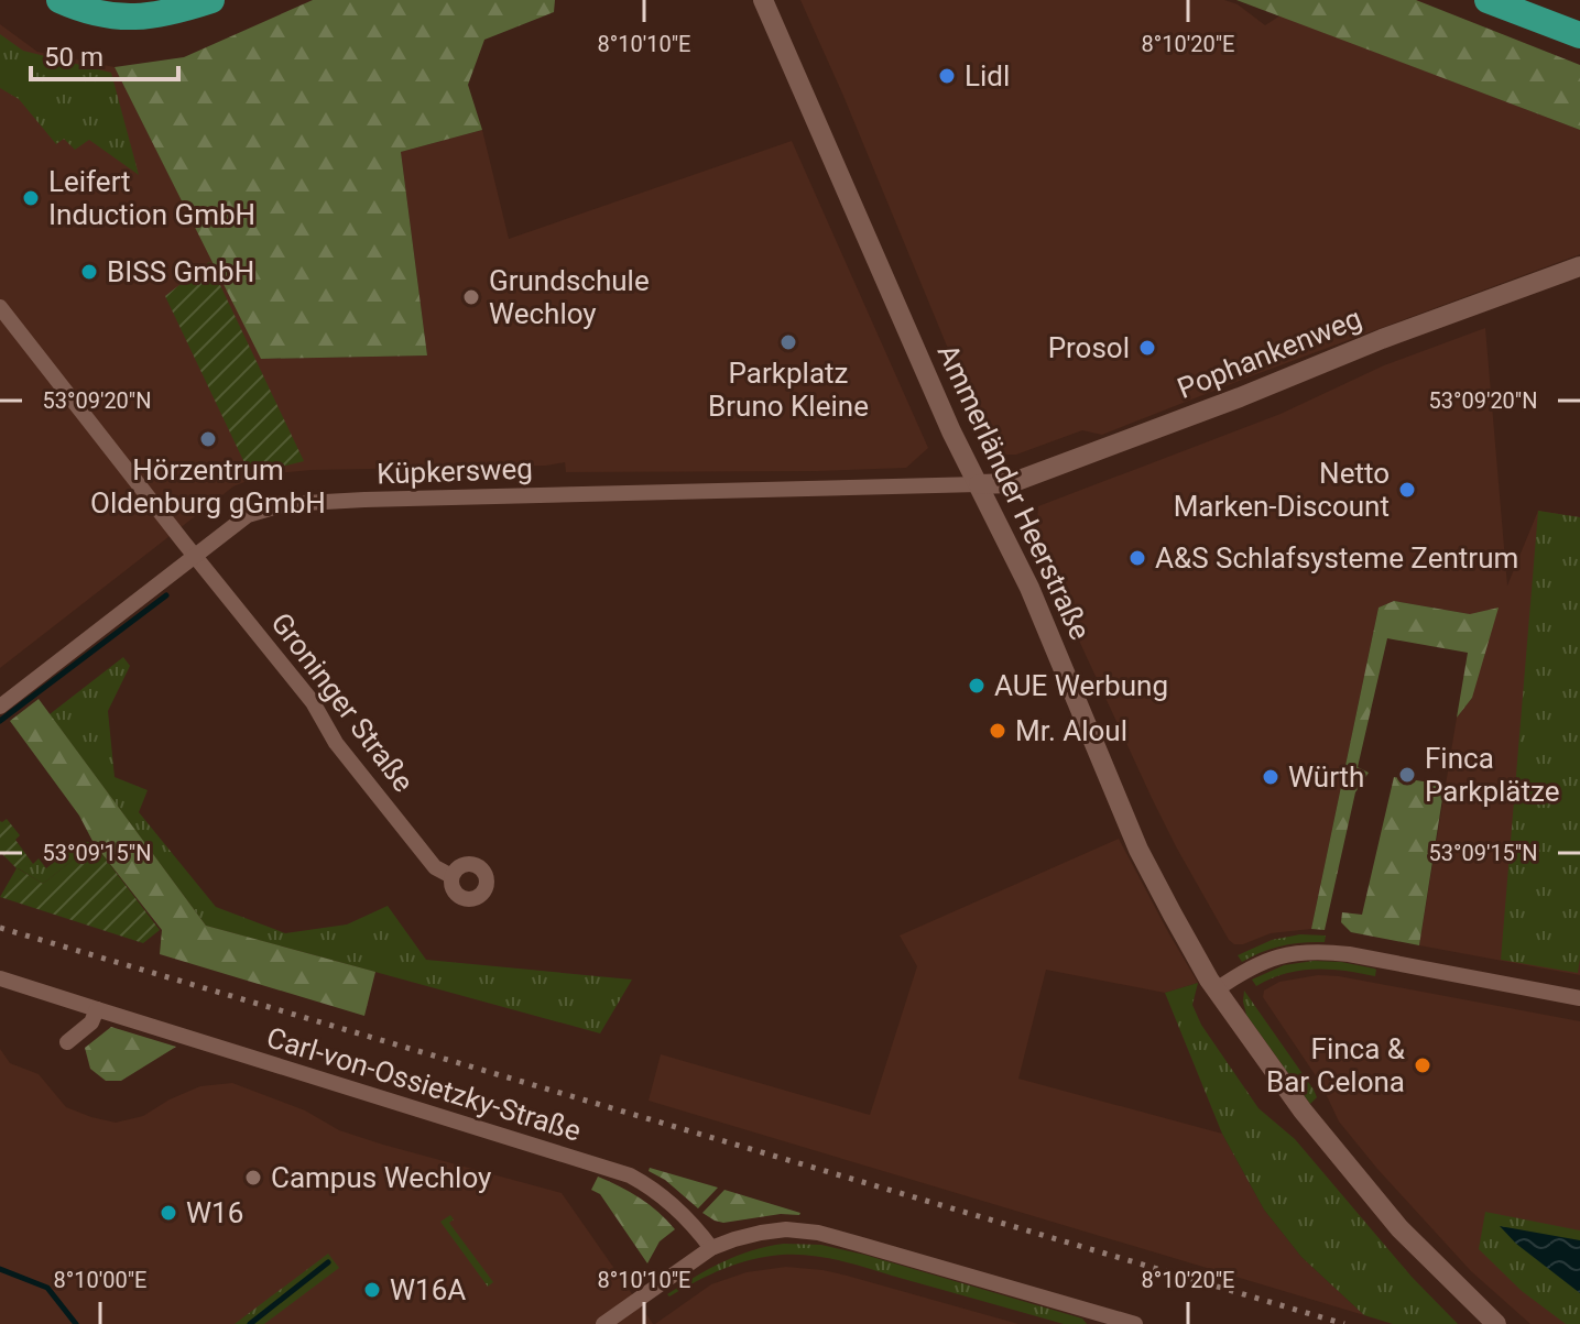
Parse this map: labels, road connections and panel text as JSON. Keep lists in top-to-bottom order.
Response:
{
  "streets": {
    "street": [
      "Pophankenweg",
      "Küpkersweg",
      "Ammerländer Heerstraße",
      "Groninger Straße",
      "Carl-von-Ossietzky-Straße"
    ]
  },
  "crossings": [
    ["Pophankenweg", "Küpkersweg"],
    ["Pophankenweg", "Ammerländer Heerstraße"],
    ["Küpkersweg", "Ammerländer Heerstraße"],
    ["Küpkersweg", "Groninger Straße"]
  ],
  "places": [
    "Lidl",
    "Leifert Induction GmbH",
    "BISS GmbH",
    "Grundschule Wechloy",
    "Parkplatz Bruno Kleine",
    "Prosol",
    "Hörzentrum Oldenburg gGmbH",
    "Netto Marken-Discount",
    "A&S Schlafsysteme Zentrum",
    "AUE Werbung",
    "Mr. Aloul",
    "Finca Parkplätze",
    "Würth",
    "Finca & Bar Celona",
    "Campus Wechloy",
    "W16",
    "W16A"
  ],
  "scale_bar": "50 m",
  "coordinates": [
    "8°10'10\"E",
    "8°10'20\"E",
    "53°09'20\"N",
    "53°09'15\"N",
    "8°10'00\"E"
  ]
}
